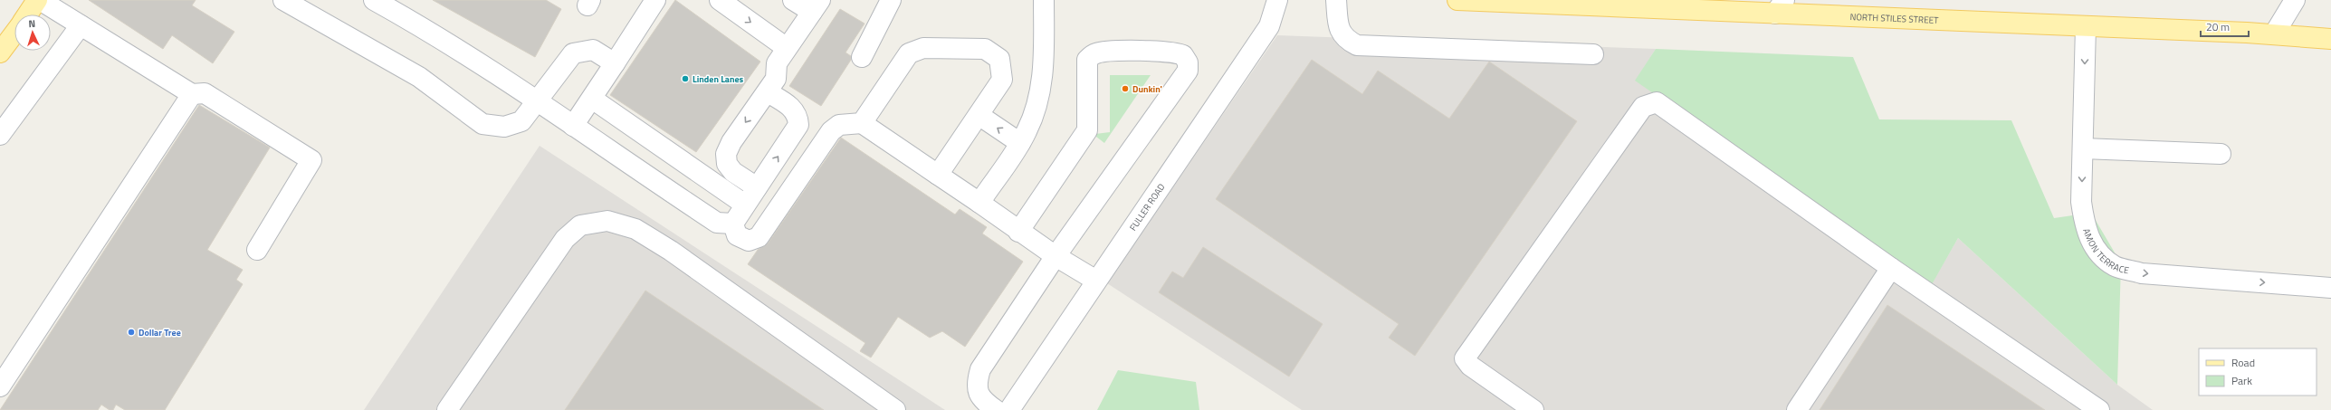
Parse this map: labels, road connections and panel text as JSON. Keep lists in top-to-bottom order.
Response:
{
  "streets": {
    "main road": ["NORTH STILES STREET"],
    "street": ["FULLER ROAD", "AMON TERRACE"]
  },
  "crossings": [
    ["NORTH STILES STREET", "AMON TERRACE"]
  ],
  "places": ["Linden Lanes", "Dunkin'", "Dollar Tree"],
  "legend": ["Road", "Park"],
  "scale_bar": "20 m",
  "north": "top"
}
